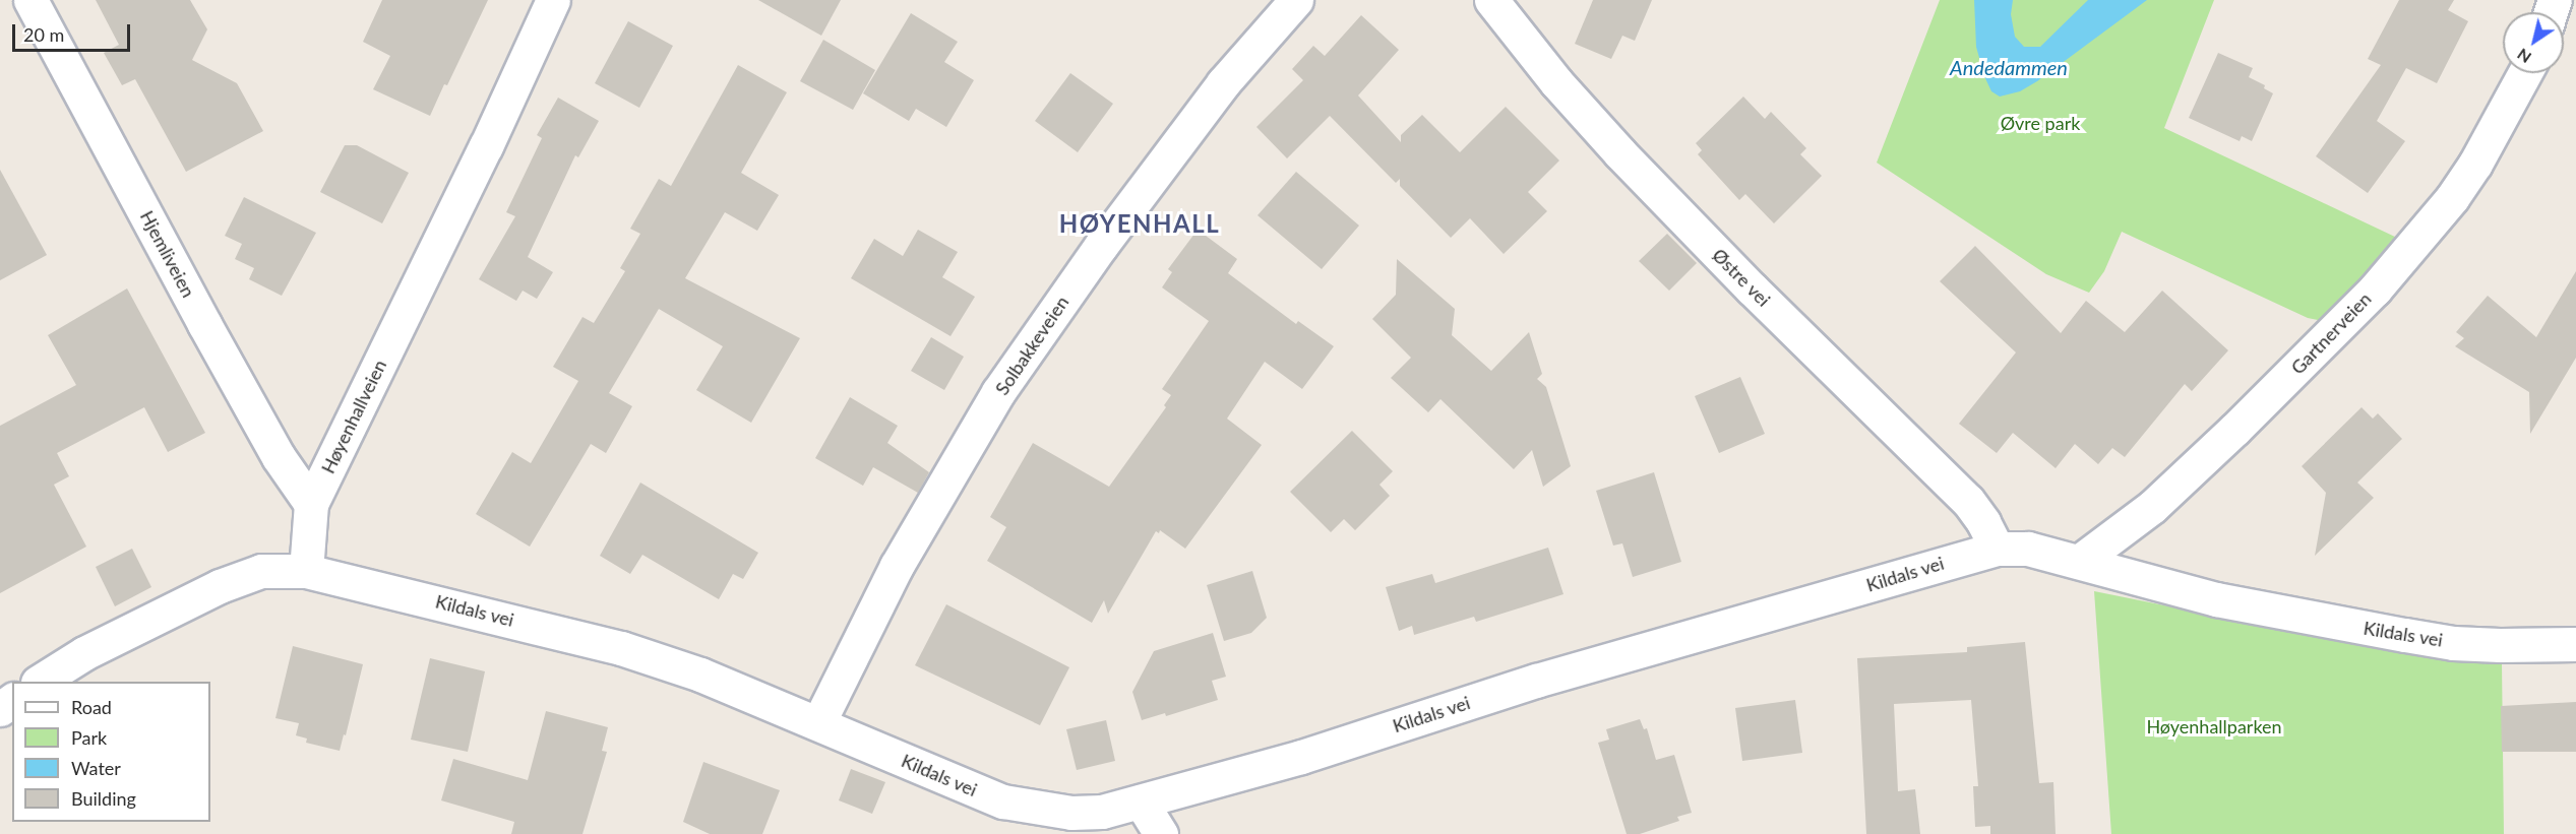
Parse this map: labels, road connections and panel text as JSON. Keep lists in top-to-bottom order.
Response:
{
  "streets": {
    "street": [
      "Hjemliveien",
      "Østre vei",
      "Gartnerveien",
      "Solbakkeveien",
      "Høyenhallveien",
      "Kildals vei"
    ]
  },
  "crossings": [
    ["Hjemliveien", "Høyenhallveien"],
    ["Østre vei", "Kildals vei"],
    ["Gartnerveien", "Kildals vei"],
    ["Solbakkeveien", "Kildals vei"],
    ["Høyenhallveien", "Kildals vei"]
  ],
  "districts": ["HØYENHALL"],
  "water": ["Andedammen"],
  "parks": ["Øvre park", "Høyenhallparken"],
  "legend": [
    "Road",
    "Park",
    "Water",
    "Building"
  ],
  "scale_bar": "20 m",
  "north": "bottom left"
}
